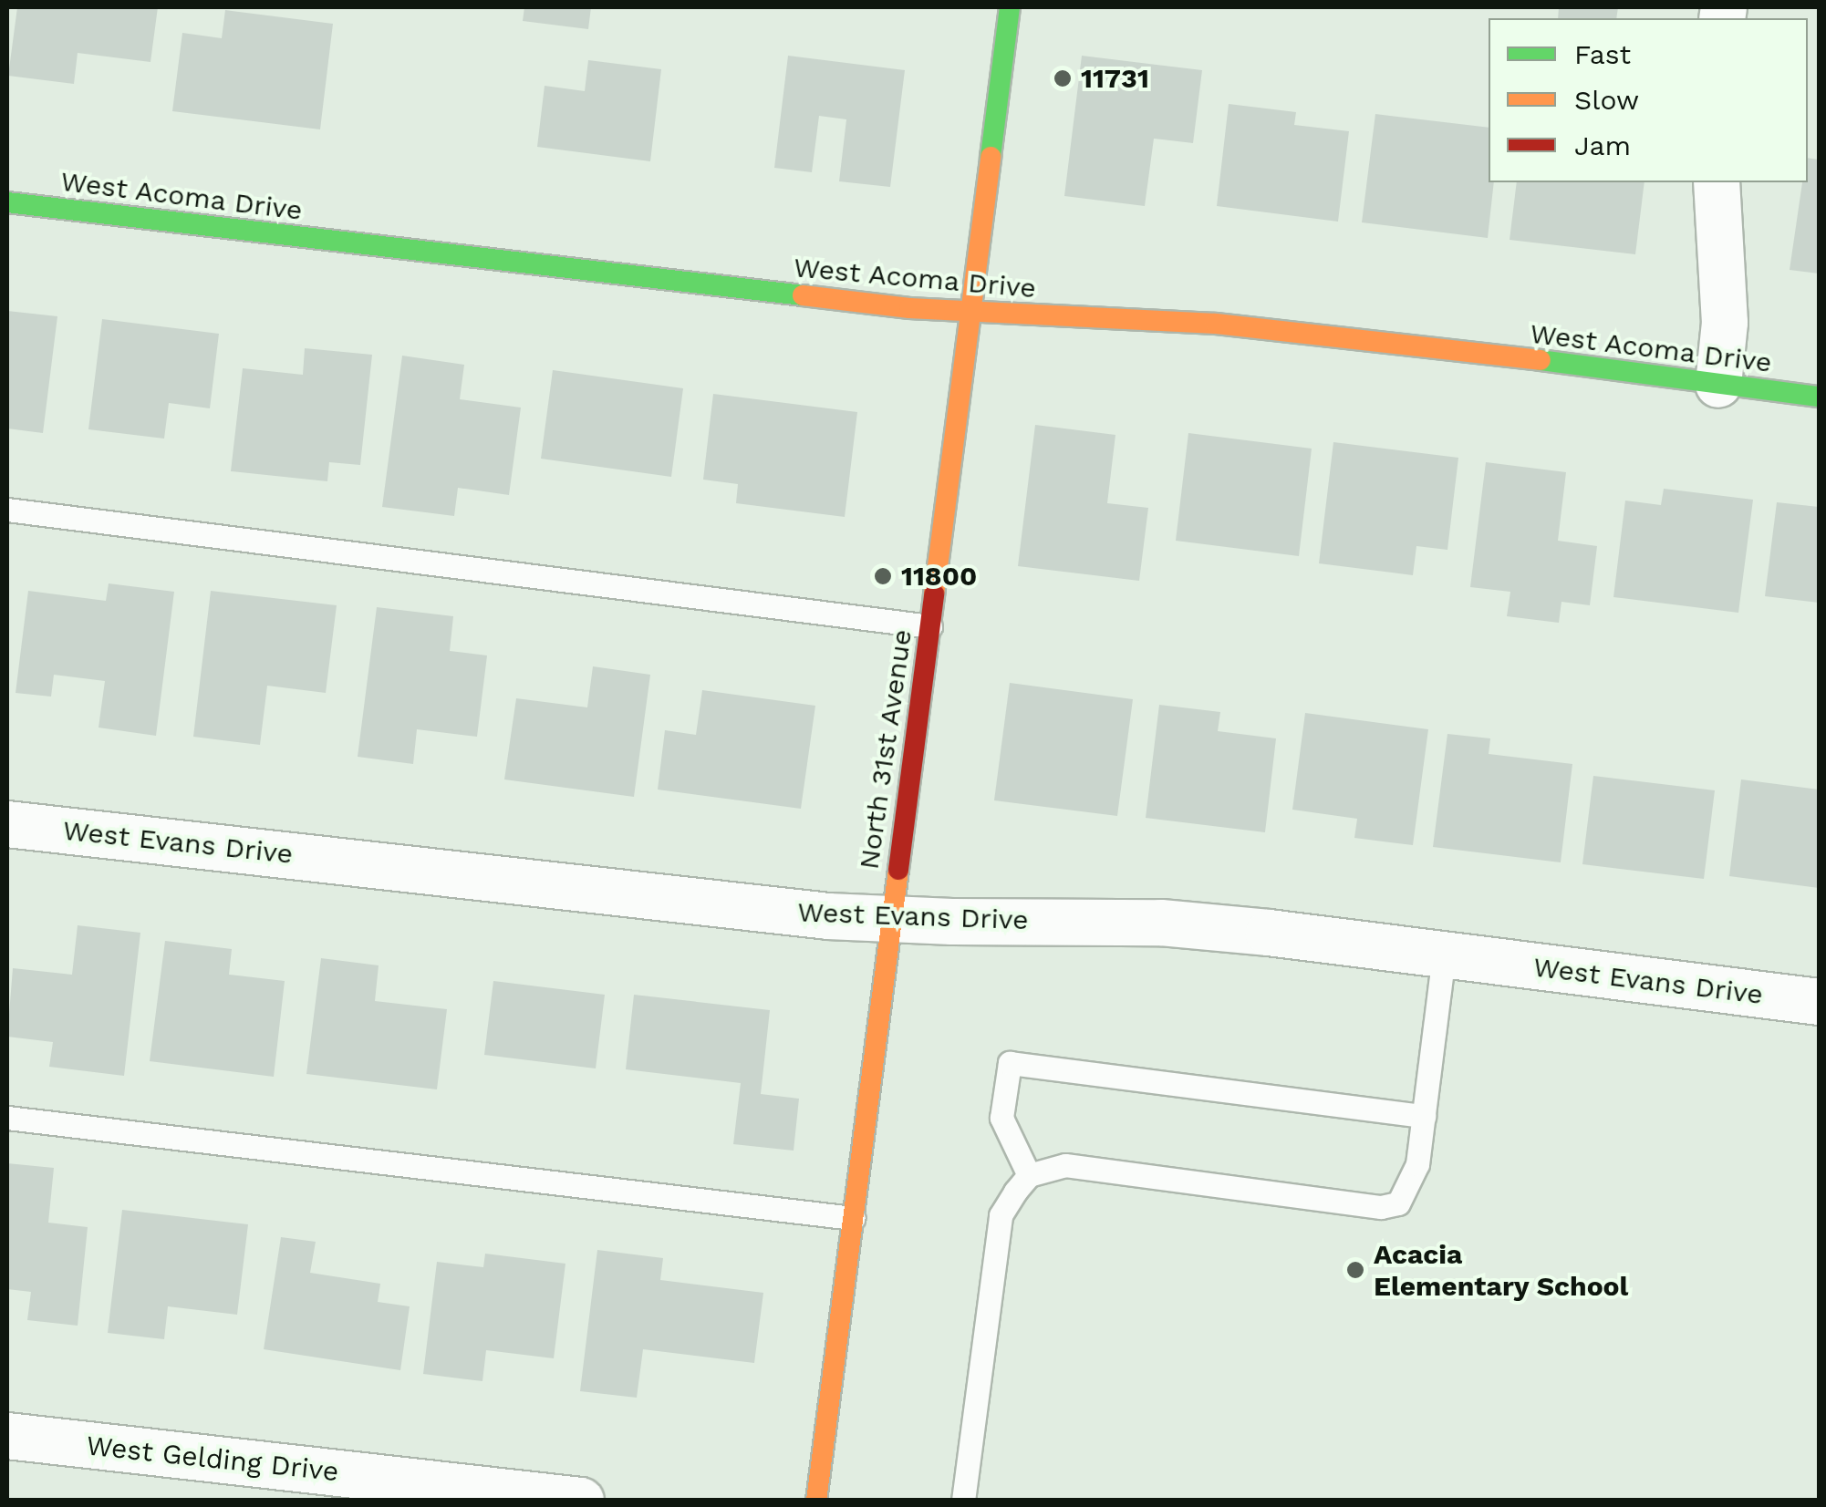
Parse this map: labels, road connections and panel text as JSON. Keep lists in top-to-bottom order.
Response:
{
  "streets": {
    "street": [
      "West Acoma Drive",
      "North 31st Avenue",
      "West Evans Drive",
      "West Gelding Drive"
    ]
  },
  "crossings": [
    ["West Acoma Drive", "North 31st Avenue"],
    ["North 31st Avenue", "West Evans Drive"]
  ],
  "places": ["11731", "11800", "Acacia Elementary School"],
  "legend": ["Fast", "Slow", "Jam"]
}
